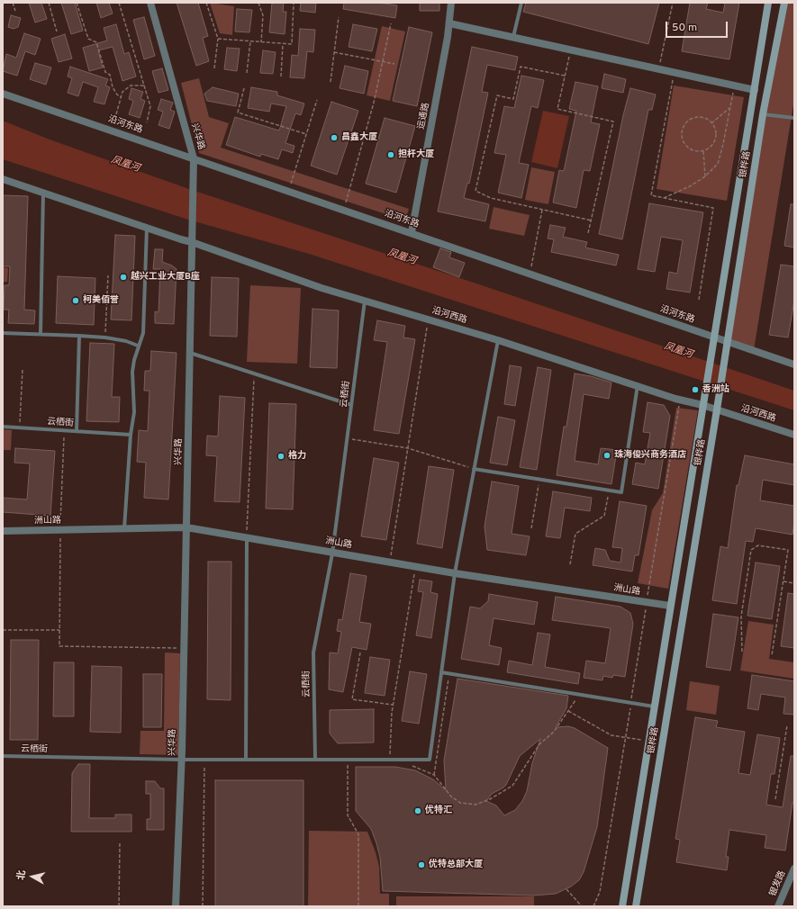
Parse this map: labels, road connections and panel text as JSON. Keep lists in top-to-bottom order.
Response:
{
  "streets": {
    "main road": ["银桦路"],
    "street": [
      "运通路",
      "沿河东路",
      "兴华路",
      "沿河西路",
      "洲山路",
      "银发路"
    ],
    "lane": ["云栖街"]
  },
  "crossings": [
    ["运通路", "沿河东路"],
    ["沿河东路", "兴华路"],
    ["沿河东路", "银桦路"],
    ["兴华路", "沿河西路"],
    ["兴华路", "云栖街"],
    ["兴华路", "洲山路"],
    ["银桦路", "沿河西路"],
    ["银桦路", "洲山路"],
    ["沿河西路", "云栖街"],
    ["云栖街", "洲山路"]
  ],
  "water": ["凤凰河"],
  "places": [
    "昌鑫大厦",
    "担杆大厦",
    "越兴工业大厦B座",
    "柯美佰誉",
    "香洲站",
    "珠海俊兴商务酒店",
    "格力",
    "优特汇",
    "优特总部大厦"
  ],
  "scale_bar": "50 m",
  "north": "left"
}
